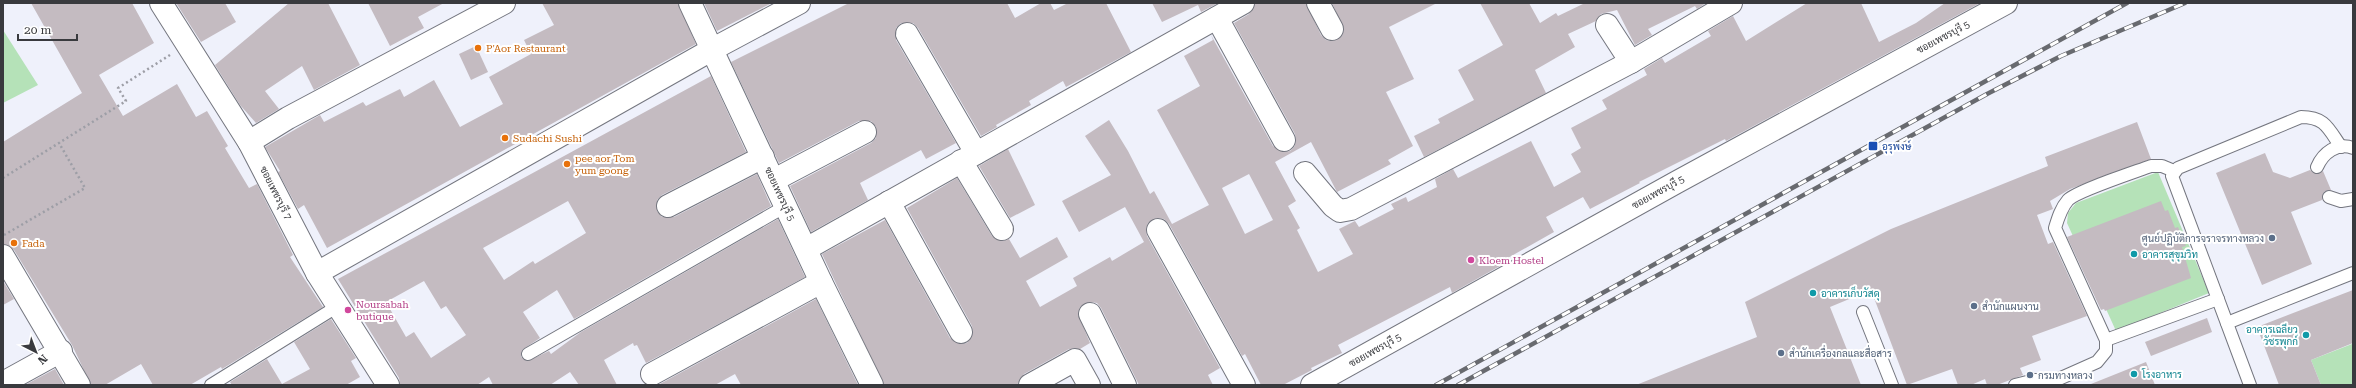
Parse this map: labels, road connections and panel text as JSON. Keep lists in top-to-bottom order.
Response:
{
  "streets": {
    "street": ["ซอยเพชรบุรี 5", "ซอยเพชรบุรี 7"]
  },
  "places": {
    "other": [
      "P'Aor Restaurant",
      "Sudachi Sushi",
      "pee aor Tom yum goong",
      "ศูนย์ปฏิบัติการจราจรทางหลวง",
      "Fada",
      "อาคารสุขุมวิท",
      "Kloem Hostel",
      "อาคารเก็บวัสดุ",
      "สำนักแผนงาน",
      "Noursabah butique",
      "อาคารเฉลียว วัชรพุกก์",
      "สำนักเครื่องกลและสื่อสาร",
      "โรงอาหาร",
      "กรมทางหลวง"
    ],
    "transit": ["อุรุพงษ์"]
  },
  "scale_bar": "20 m",
  "north": "bottom right"
}
